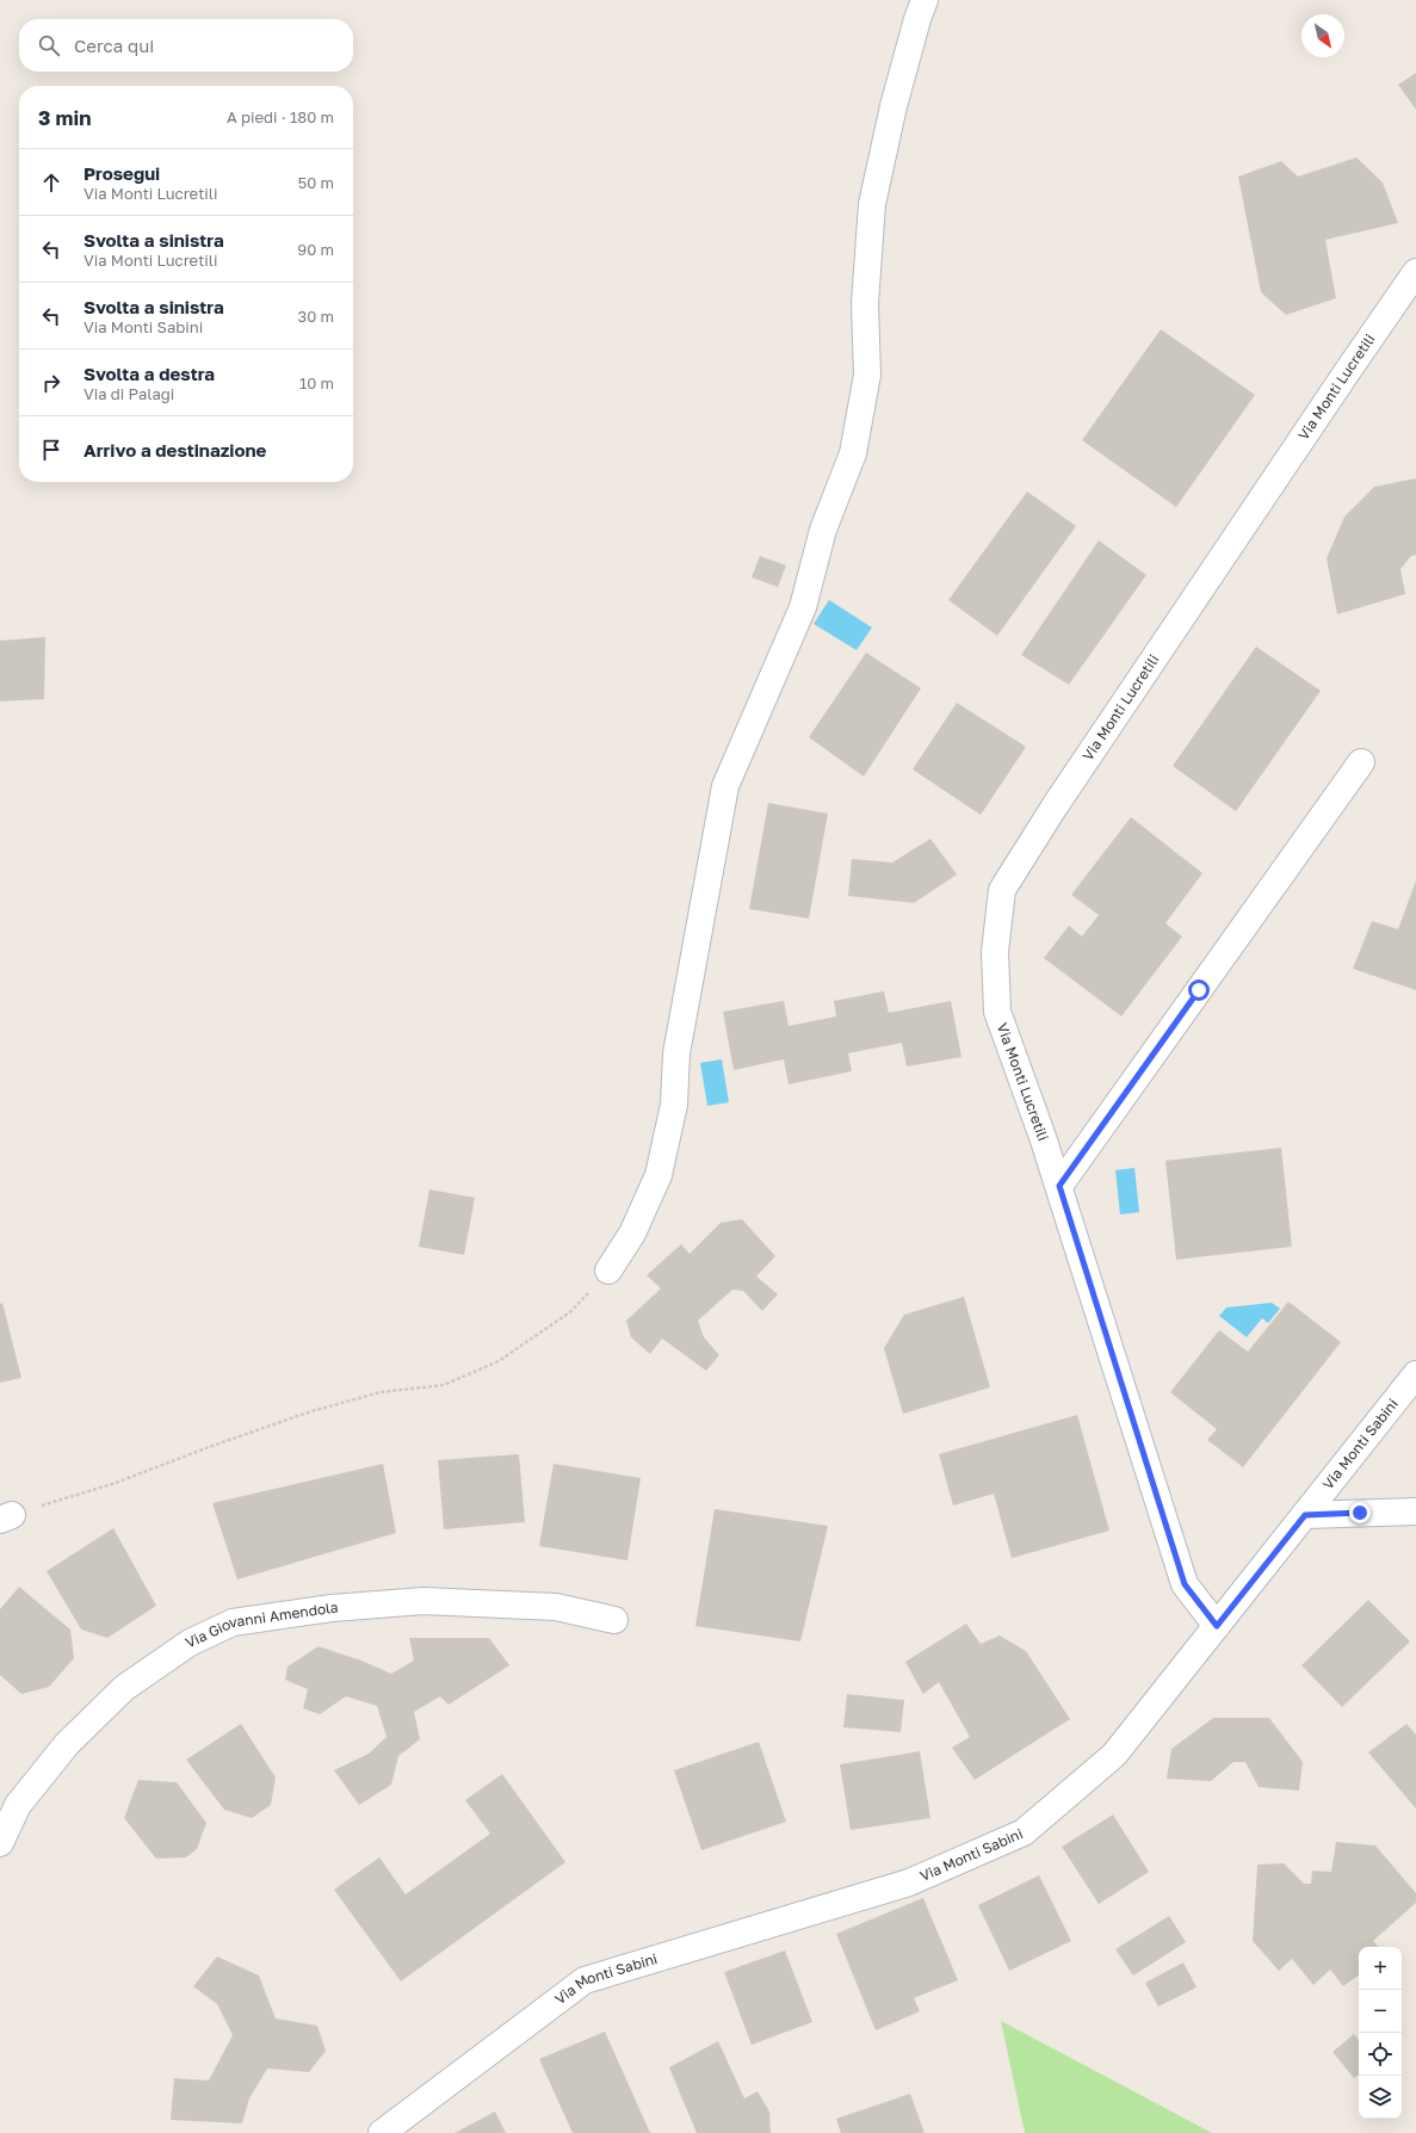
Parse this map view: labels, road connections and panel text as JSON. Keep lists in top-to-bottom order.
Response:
{
  "streets": {
    "street": ["Via Monti Lucretili", "Via Monti Sabini", "Via Giovanni Amendola"]
  },
  "crossings": [
    ["Via Monti Lucretili", "Via Monti Sabini"]
  ],
  "north": "bottom right",
  "page": {
    "search": "Cerca qui",
    "heading": ["3 min", "A piedi · 180 m"],
    "list": [
      ["Prosegui", "Via Monti Lucretili", "50 m"],
      ["Svolta a sinistra", "Via Monti Lucretili", "90 m"],
      ["Svolta a sinistra", "Via Monti Sabini", "30 m"],
      ["Svolta a destra", "Via di Palagi", "10 m"],
      "Arrivo a destinazione"
    ],
    "map_buttons": ["+", "−"]
  }
}
